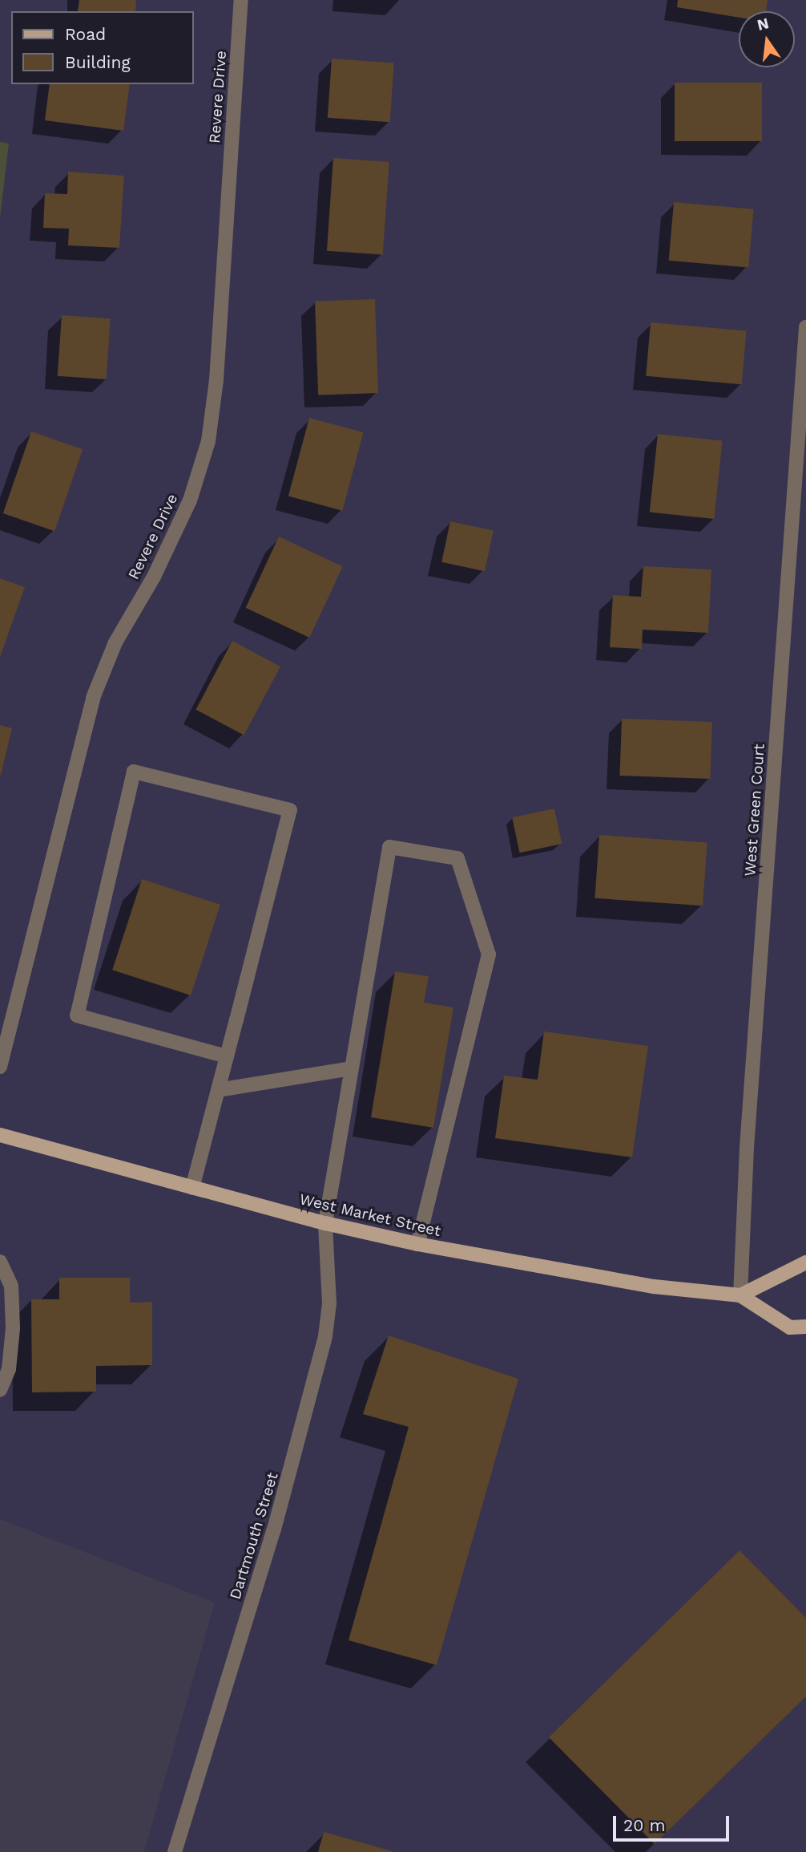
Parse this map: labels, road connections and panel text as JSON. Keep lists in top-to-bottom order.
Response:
{
  "streets": {
    "main road": ["West Market Street"],
    "street": ["Revere Drive", "West Green Court", "Dartmouth Street"]
  },
  "crossings": [
    ["West Green Court", "West Market Street"],
    ["West Market Street", "Dartmouth Street"]
  ],
  "legend": ["Road", "Building"],
  "scale_bar": "20 m",
  "north": "top"
}
